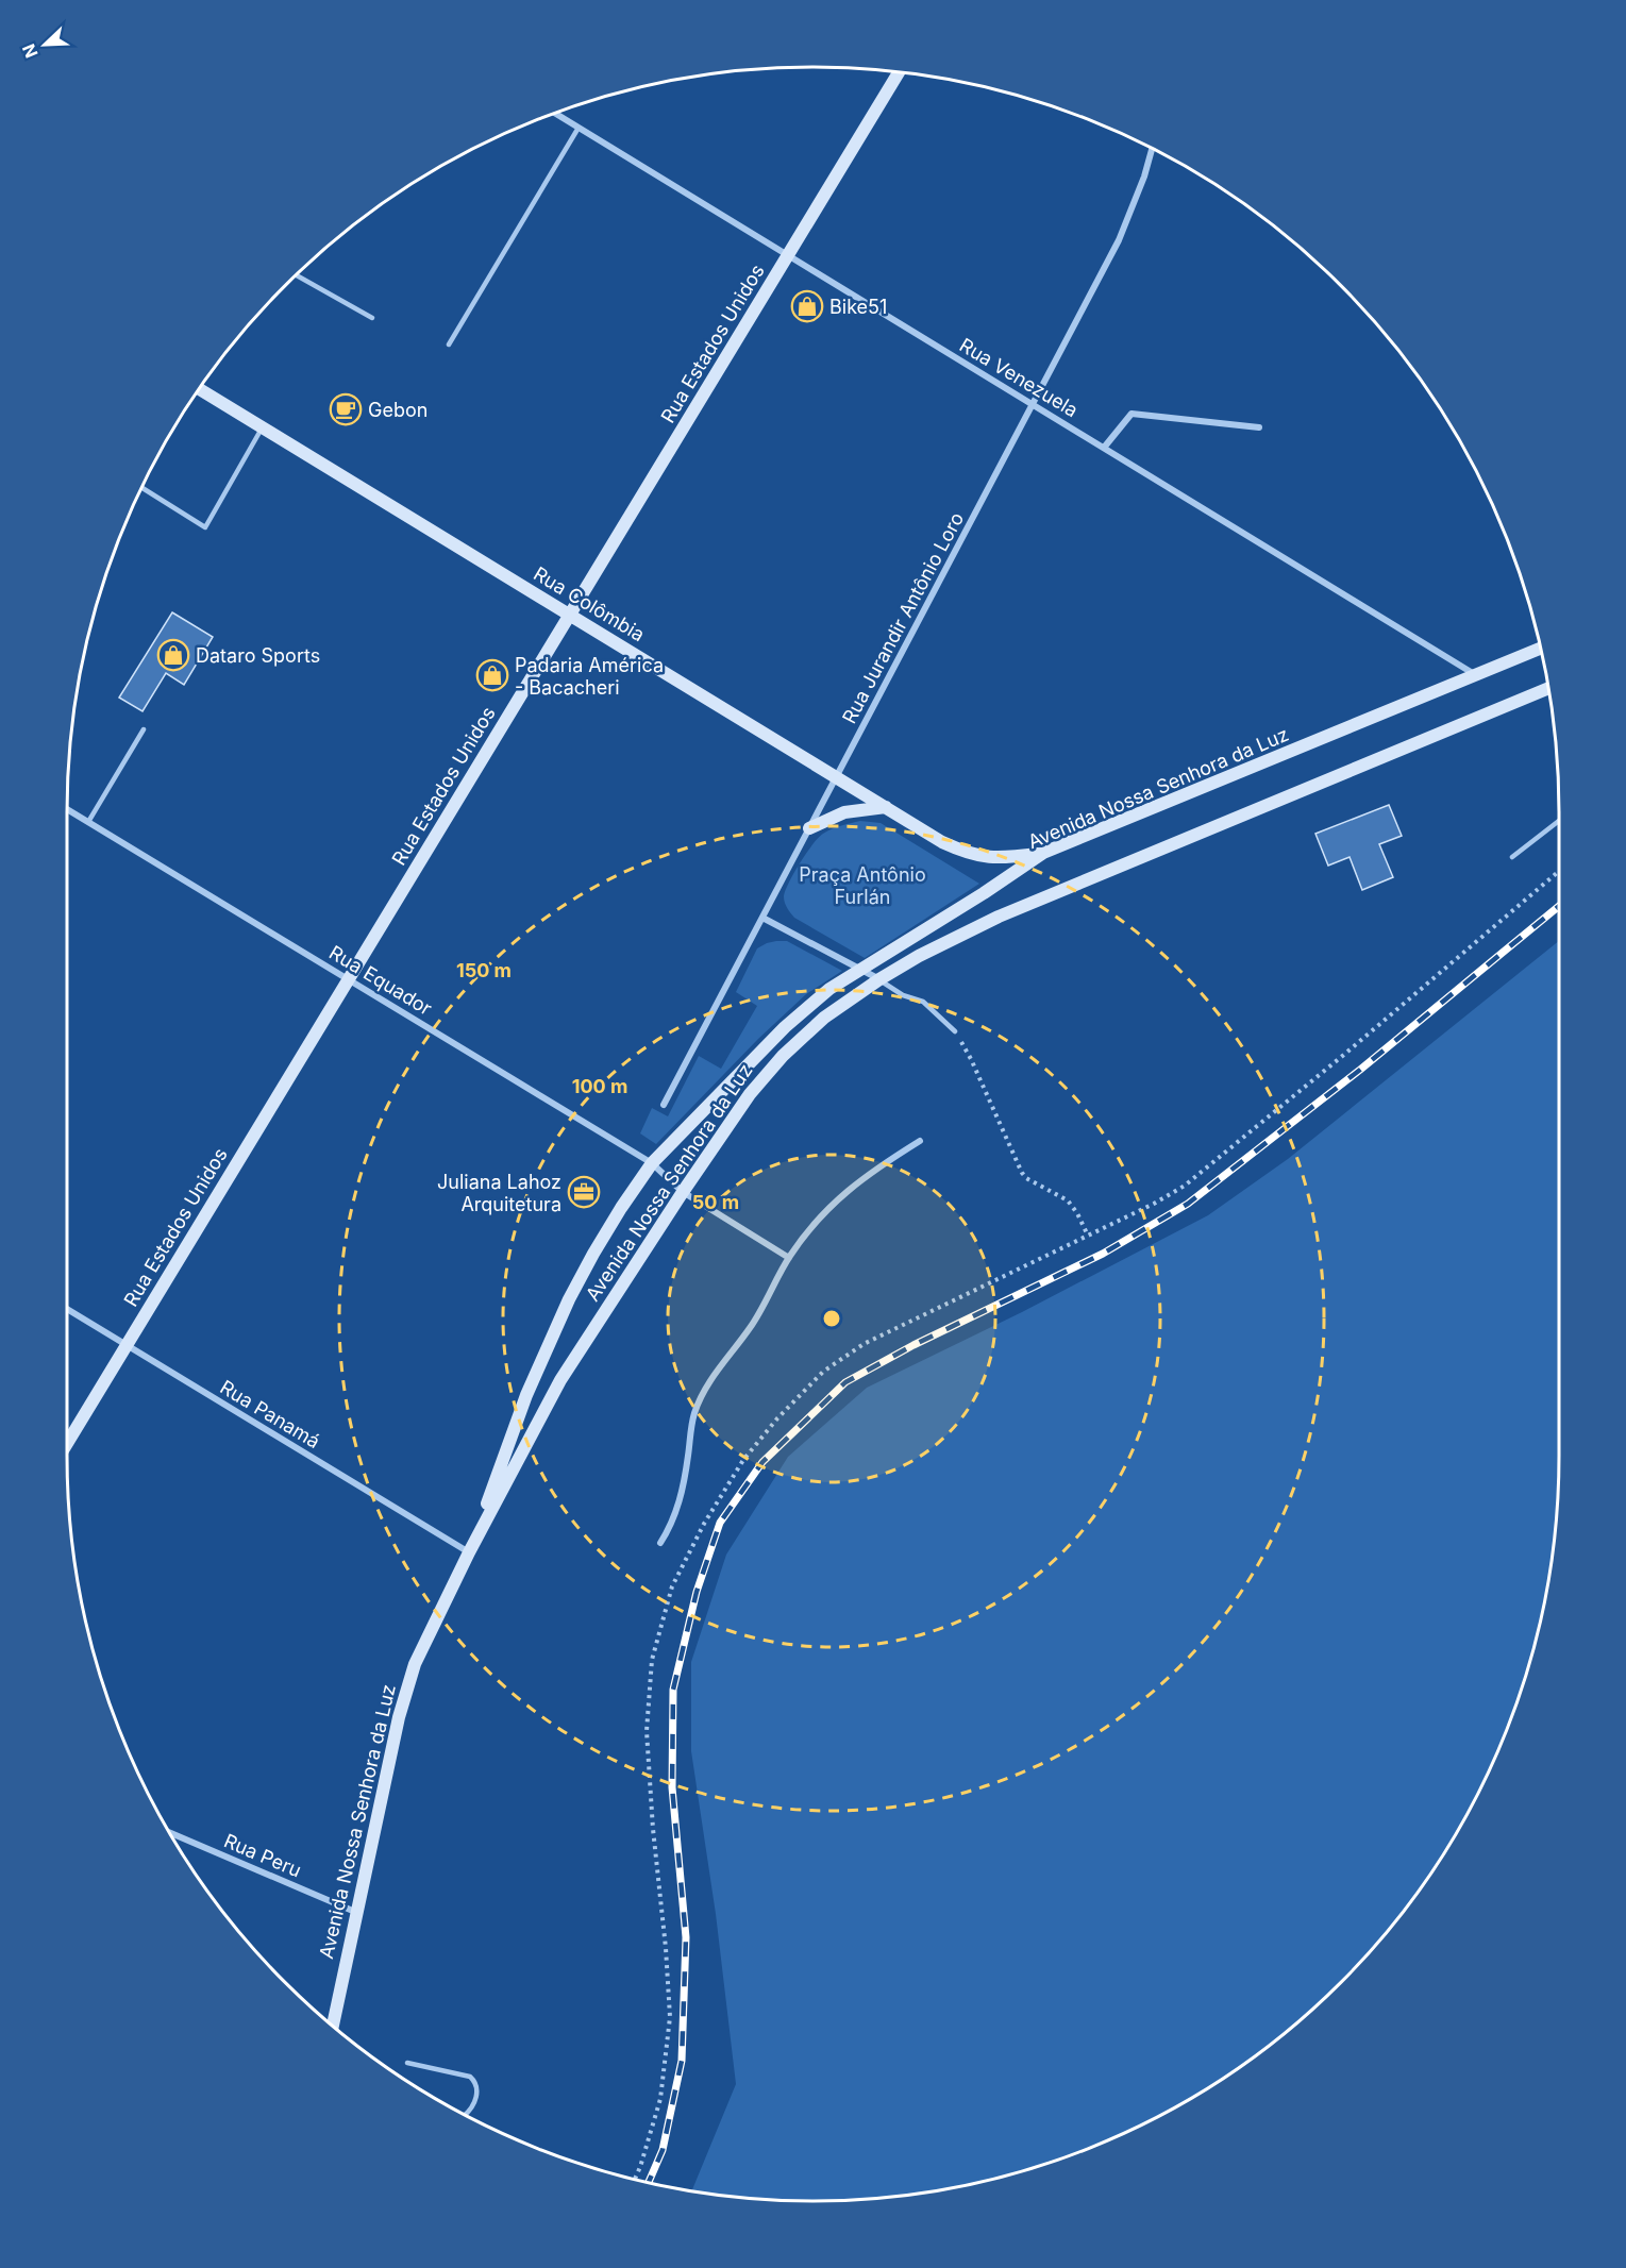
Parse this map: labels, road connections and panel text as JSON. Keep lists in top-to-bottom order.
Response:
{
  "streets": {
    "main road": ["Rua Estados Unidos", "Rua Colômbia", "Avenida Nossa Senhora da Luz"],
    "street": [
      "Rua Venezuela",
      "Rua Jurandir Antônio Loro",
      "Rua Equador",
      "Rua Panamá",
      "Rua Peru"
    ]
  },
  "crossings": [
    ["Rua Estados Unidos", "Rua Venezuela"],
    ["Rua Estados Unidos", "Rua Colômbia"],
    ["Rua Estados Unidos", "Rua Equador"],
    ["Rua Estados Unidos", "Rua Panamá"],
    ["Rua Venezuela", "Rua Jurandir Antônio Loro"],
    ["Rua Venezuela", "Avenida Nossa Senhora da Luz"],
    ["Rua Colômbia", "Rua Jurandir Antônio Loro"],
    ["Rua Colômbia", "Avenida Nossa Senhora da Luz"],
    ["Avenida Nossa Senhora da Luz", "Rua Equador"],
    ["Avenida Nossa Senhora da Luz", "Rua Panamá"],
    ["Avenida Nossa Senhora da Luz", "Rua Peru"]
  ],
  "parks": ["Praça Antônio Furlán"],
  "places": {
    "shop": ["Bike51", "Dataro Sports", "Padaria América - Bacacheri"],
    "cafe": ["Gebon"],
    "office": ["Juliana Lahoz Arquitetura"]
  },
  "north": "bottom left",
  "rings": ["150 m", "100 m", "50 m"]
}
